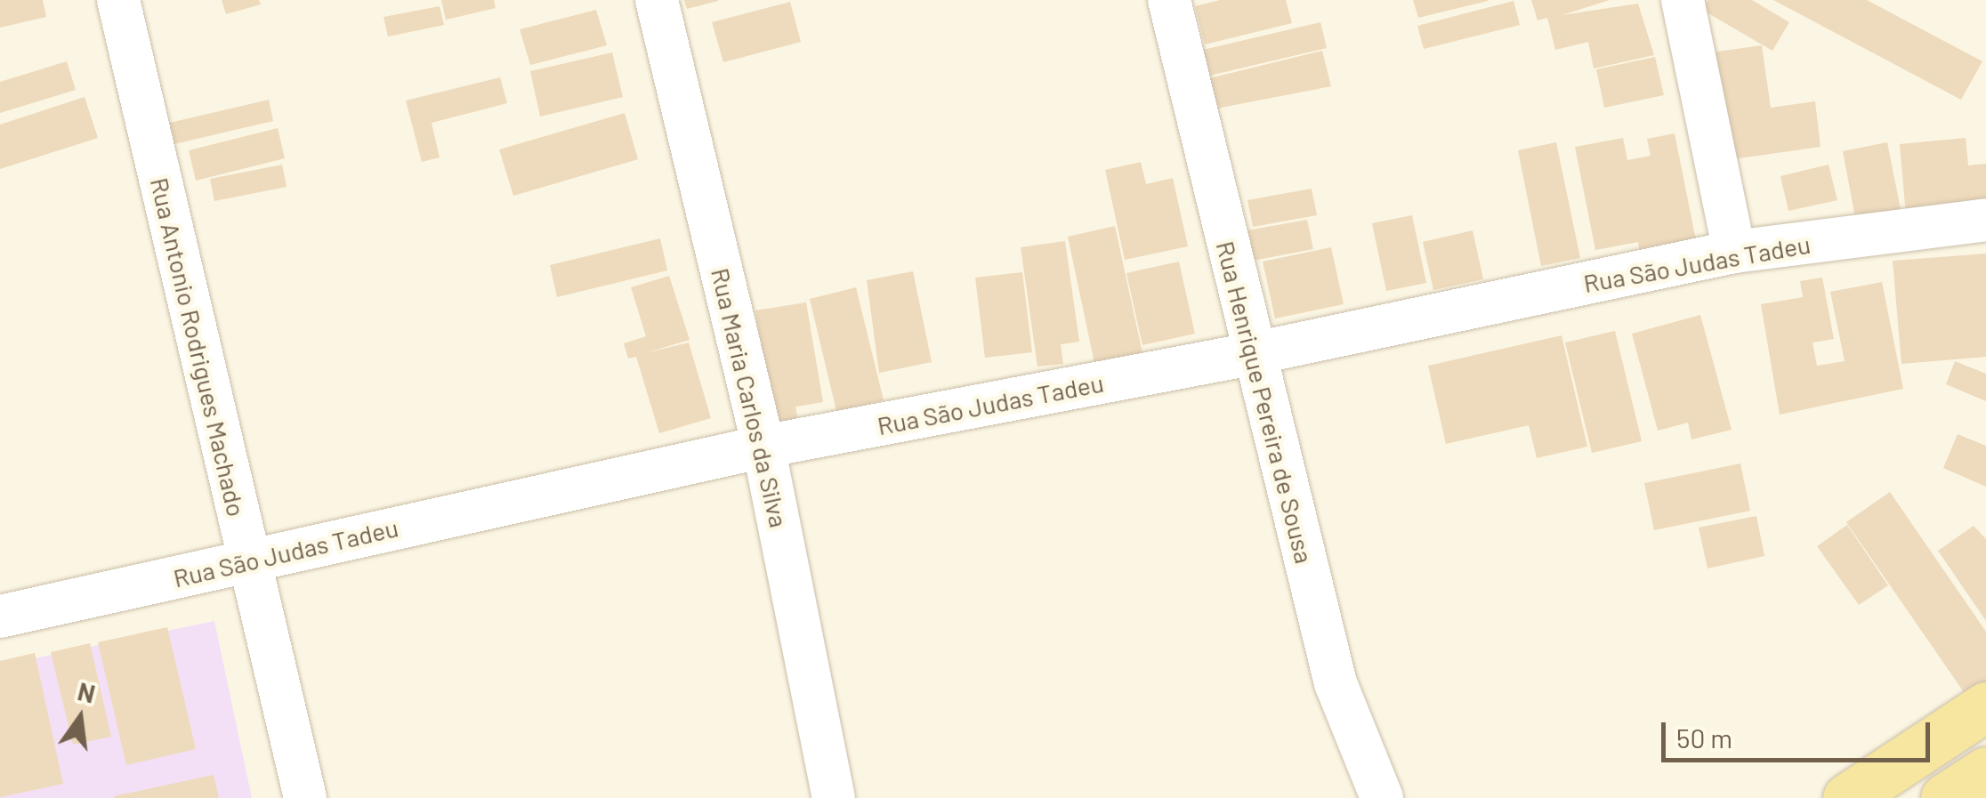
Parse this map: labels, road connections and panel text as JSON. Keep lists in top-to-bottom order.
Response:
{
  "streets": {
    "street": [
      "Rua São Judas Tadeu",
      "Rua Antonio Rodrigues Machado",
      "Rua Maria Carlos da Silva",
      "Rua Henrique Pereira de Sousa"
    ]
  },
  "crossings": [
    ["Rua São Judas Tadeu", "Rua Antonio Rodrigues Machado"],
    ["Rua São Judas Tadeu", "Rua Maria Carlos da Silva"],
    ["Rua São Judas Tadeu", "Rua Henrique Pereira de Sousa"]
  ],
  "scale_bar": "50 m",
  "north": "top"
}
